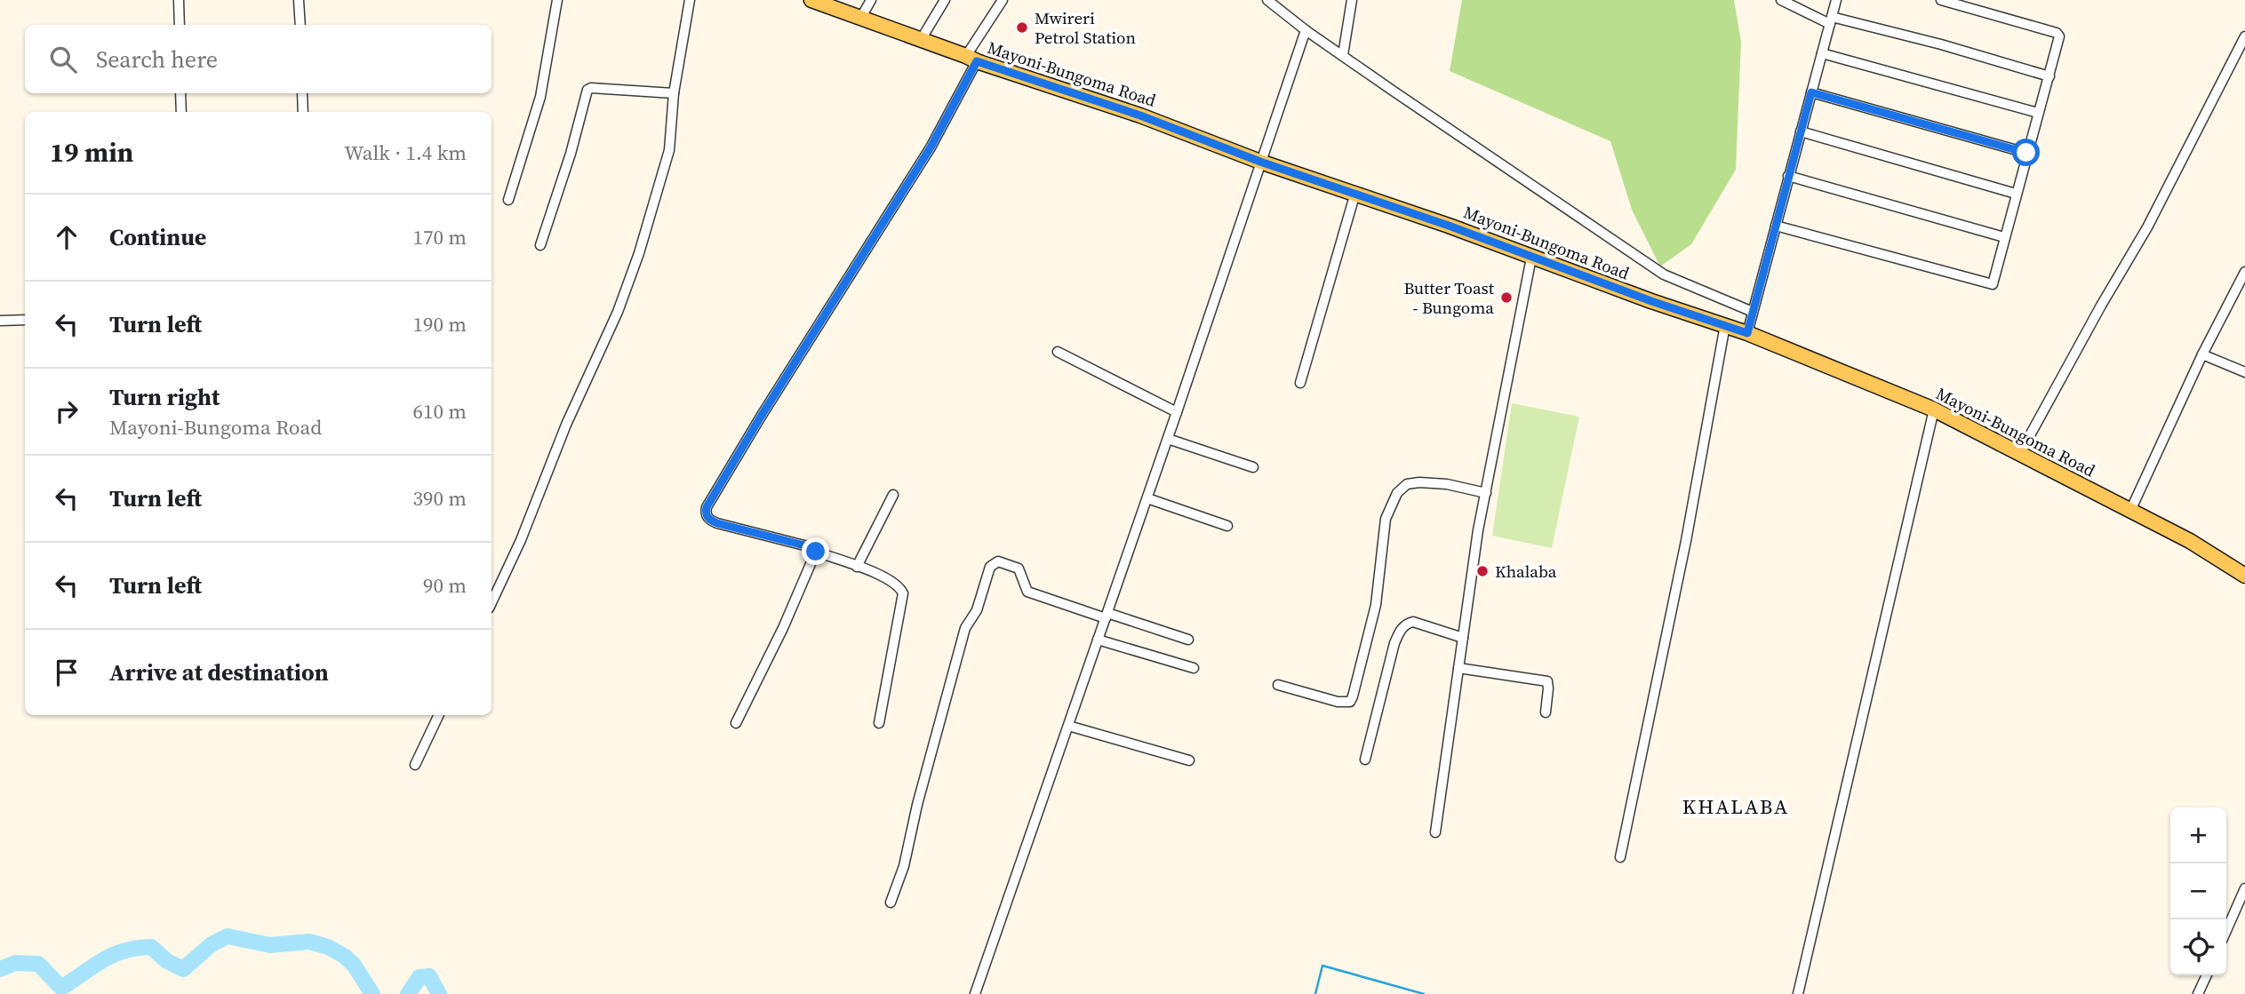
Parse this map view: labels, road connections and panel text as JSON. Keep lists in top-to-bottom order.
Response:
{
  "streets": {
    "main road": ["Mayoni-Bungoma Road"]
  },
  "districts": ["KHALABA"],
  "places": ["Mwireri Petrol Station", "Butter Toast - Bungoma", "Khalaba"],
  "page": {
    "search": "Search here",
    "heading": ["19 min", "Walk · 1.4 km"],
    "list": [
      ["Continue", "170 m"],
      ["Turn left", "190 m"],
      ["Turn right", "Mayoni-Bungoma Road", "610 m"],
      ["Turn left", "390 m"],
      ["Turn left", "90 m"],
      "Arrive at destination"
    ],
    "map_buttons": ["+", "−"]
  }
}
